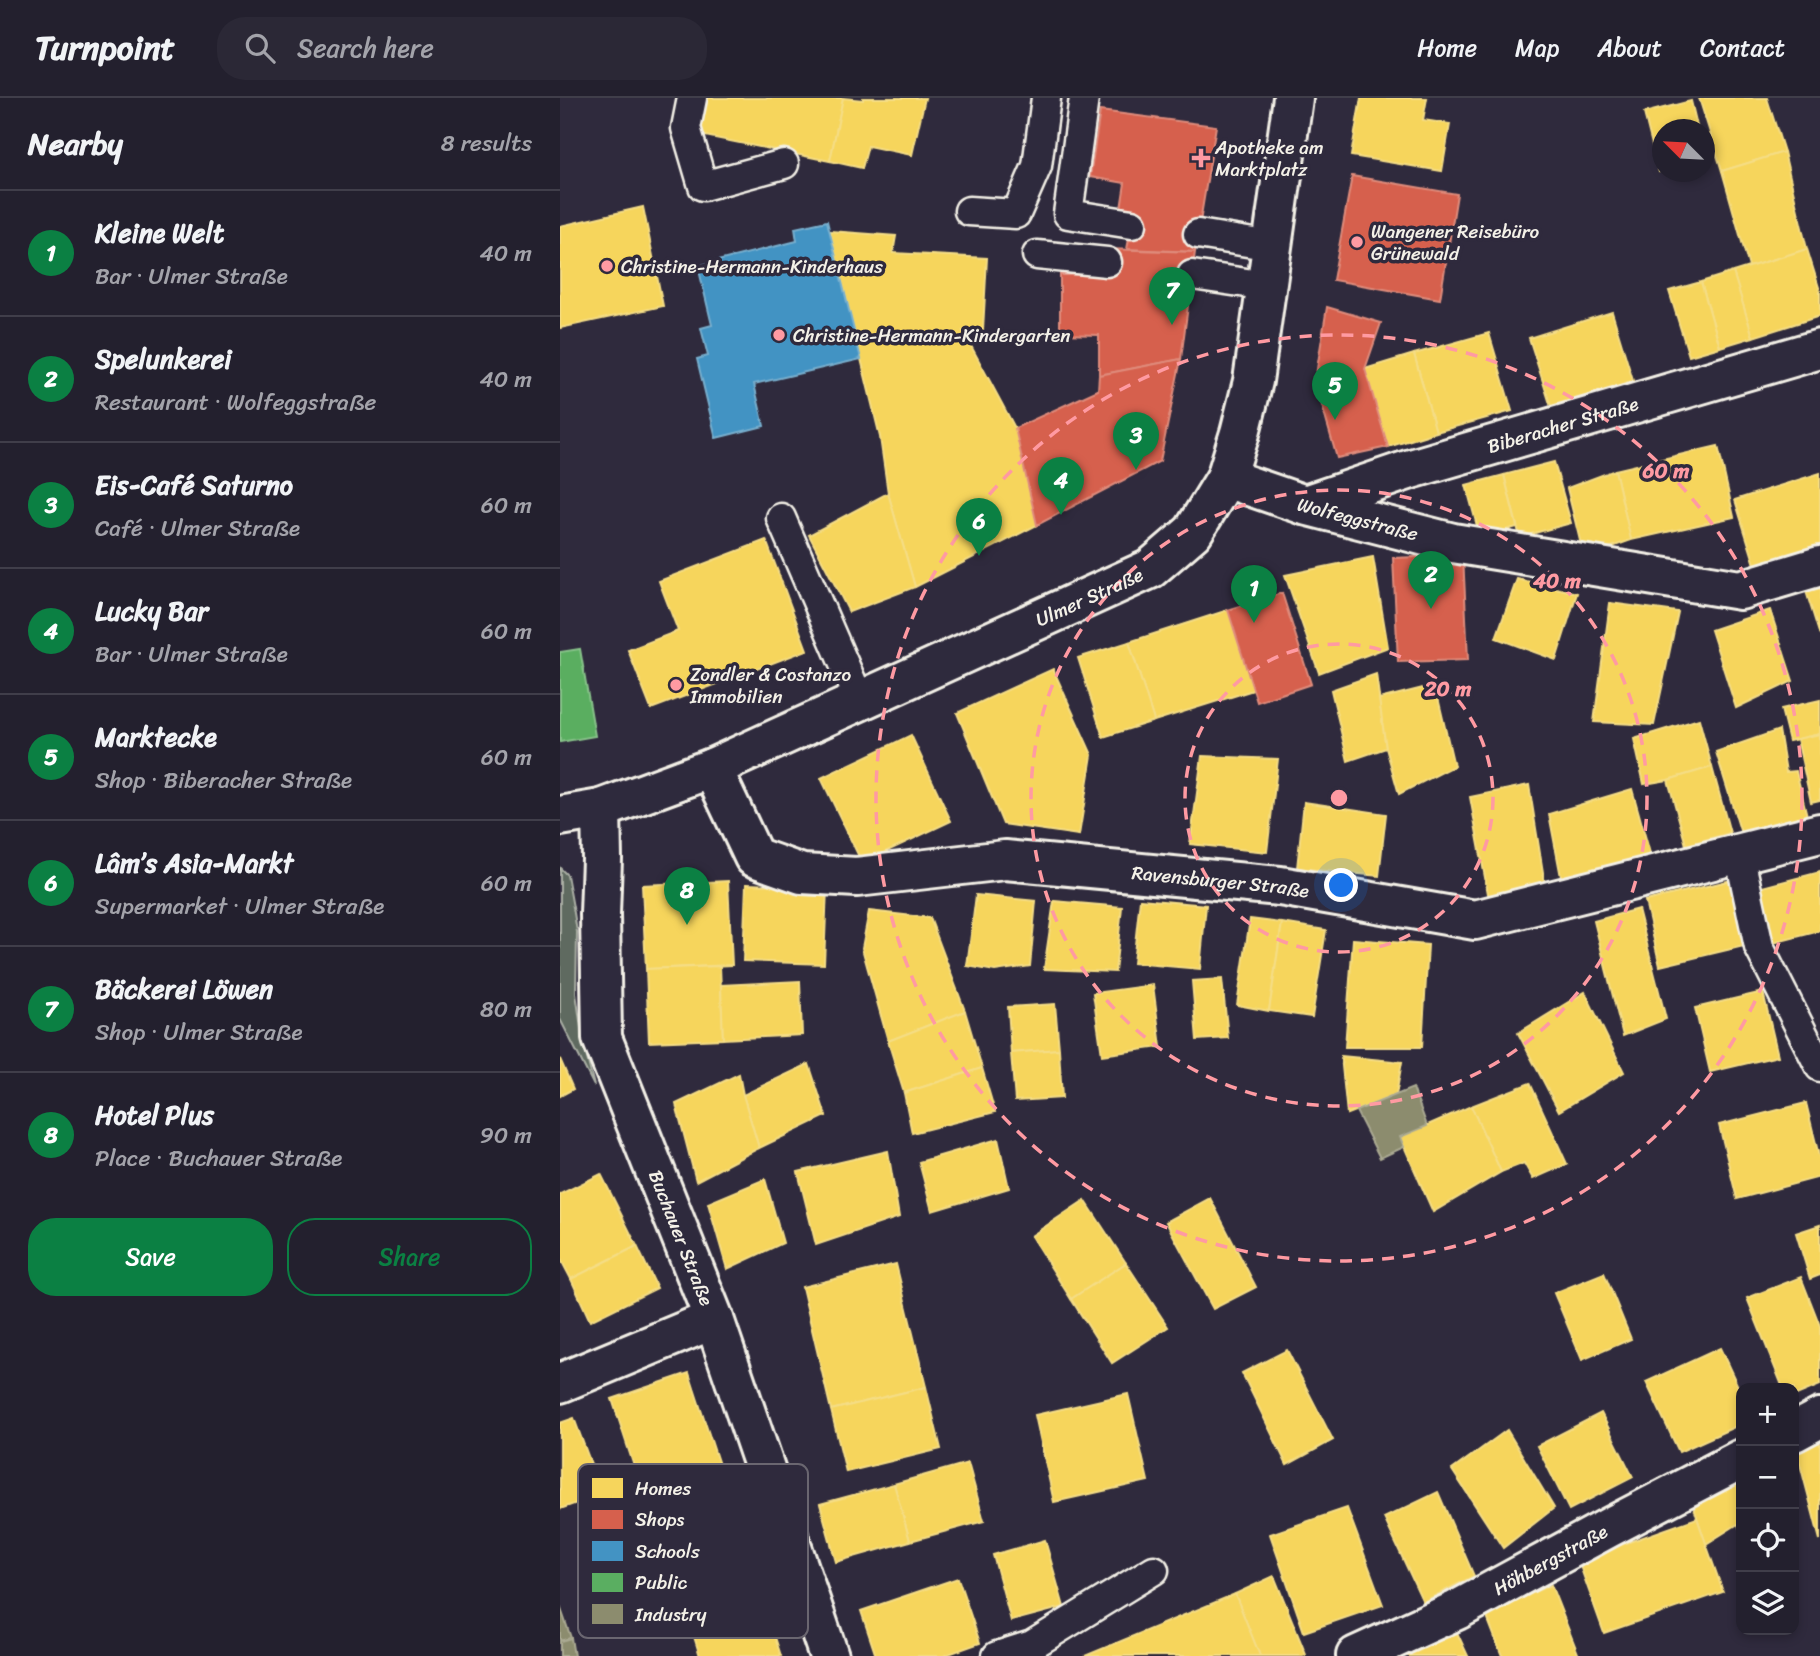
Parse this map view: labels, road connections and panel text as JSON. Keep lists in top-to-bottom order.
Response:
{
  "streets": {
    "street": [
      "Biberacher Straße",
      "Wolfeggstraße",
      "Ulmer Straße",
      "Ravensburger Straße",
      "Buchauer Straße",
      "Höhbergstraße"
    ]
  },
  "crossings": [
    ["Biberacher Straße", "Wolfeggstraße"],
    ["Wolfeggstraße", "Ulmer Straße"],
    ["Ulmer Straße", "Ravensburger Straße"],
    ["Ulmer Straße", "Buchauer Straße"]
  ],
  "places": {
    "health": ["Apotheke am Marktplatz"],
    "other": [
      "Wangener Reisebüro Grünewald",
      "Christine-Hermann-Kinderhaus",
      "Christine-Hermann-Kindergarten",
      "Zondler & Costanzo Immobilien"
    ]
  },
  "legend": [
    "Homes",
    "Shops",
    "Schools",
    "Public",
    "Industry"
  ],
  "north": "top left",
  "page": {
    "header": "Turnpoint",
    "search": "Search here",
    "nav": [
      "Home",
      "Map",
      "About",
      "Contact"
    ],
    "heading": ["Nearby", "8 results"],
    "list": [
      {
        "mark": "1",
        "name": "Kleine Welt",
        "note": "Bar · Ulmer Straße",
        "value": "40 m"
      },
      {
        "mark": "2",
        "name": "Spelunkerei",
        "note": "Restaurant · Wolfeggstraße",
        "value": "40 m"
      },
      {
        "mark": "3",
        "name": "Eis-Café Saturno",
        "note": "Café · Ulmer Straße",
        "value": "60 m"
      },
      {
        "mark": "4",
        "name": "Lucky Bar",
        "note": "Bar · Ulmer Straße",
        "value": "60 m"
      },
      {
        "mark": "5",
        "name": "Marktecke",
        "note": "Shop · Biberacher Straße",
        "value": "60 m"
      },
      {
        "mark": "6",
        "name": "Lâm’s Asia-Markt",
        "note": "Supermarket · Ulmer Straße",
        "value": "60 m"
      },
      {
        "mark": "7",
        "name": "Bäckerei Löwen",
        "note": "Shop · Ulmer Straße",
        "value": "80 m"
      },
      {
        "mark": "8",
        "name": "Hotel Plus",
        "note": "Place · Buchauer Straße",
        "value": "90 m"
      }
    ],
    "pins": [
      "7",
      "5",
      "3",
      "4",
      "6",
      "2",
      "1",
      "8"
    ],
    "buttons": ["Save", "Share"],
    "map_buttons": ["+", "−"]
  },
  "rings": ["60 m", "40 m", "20 m"]
}
